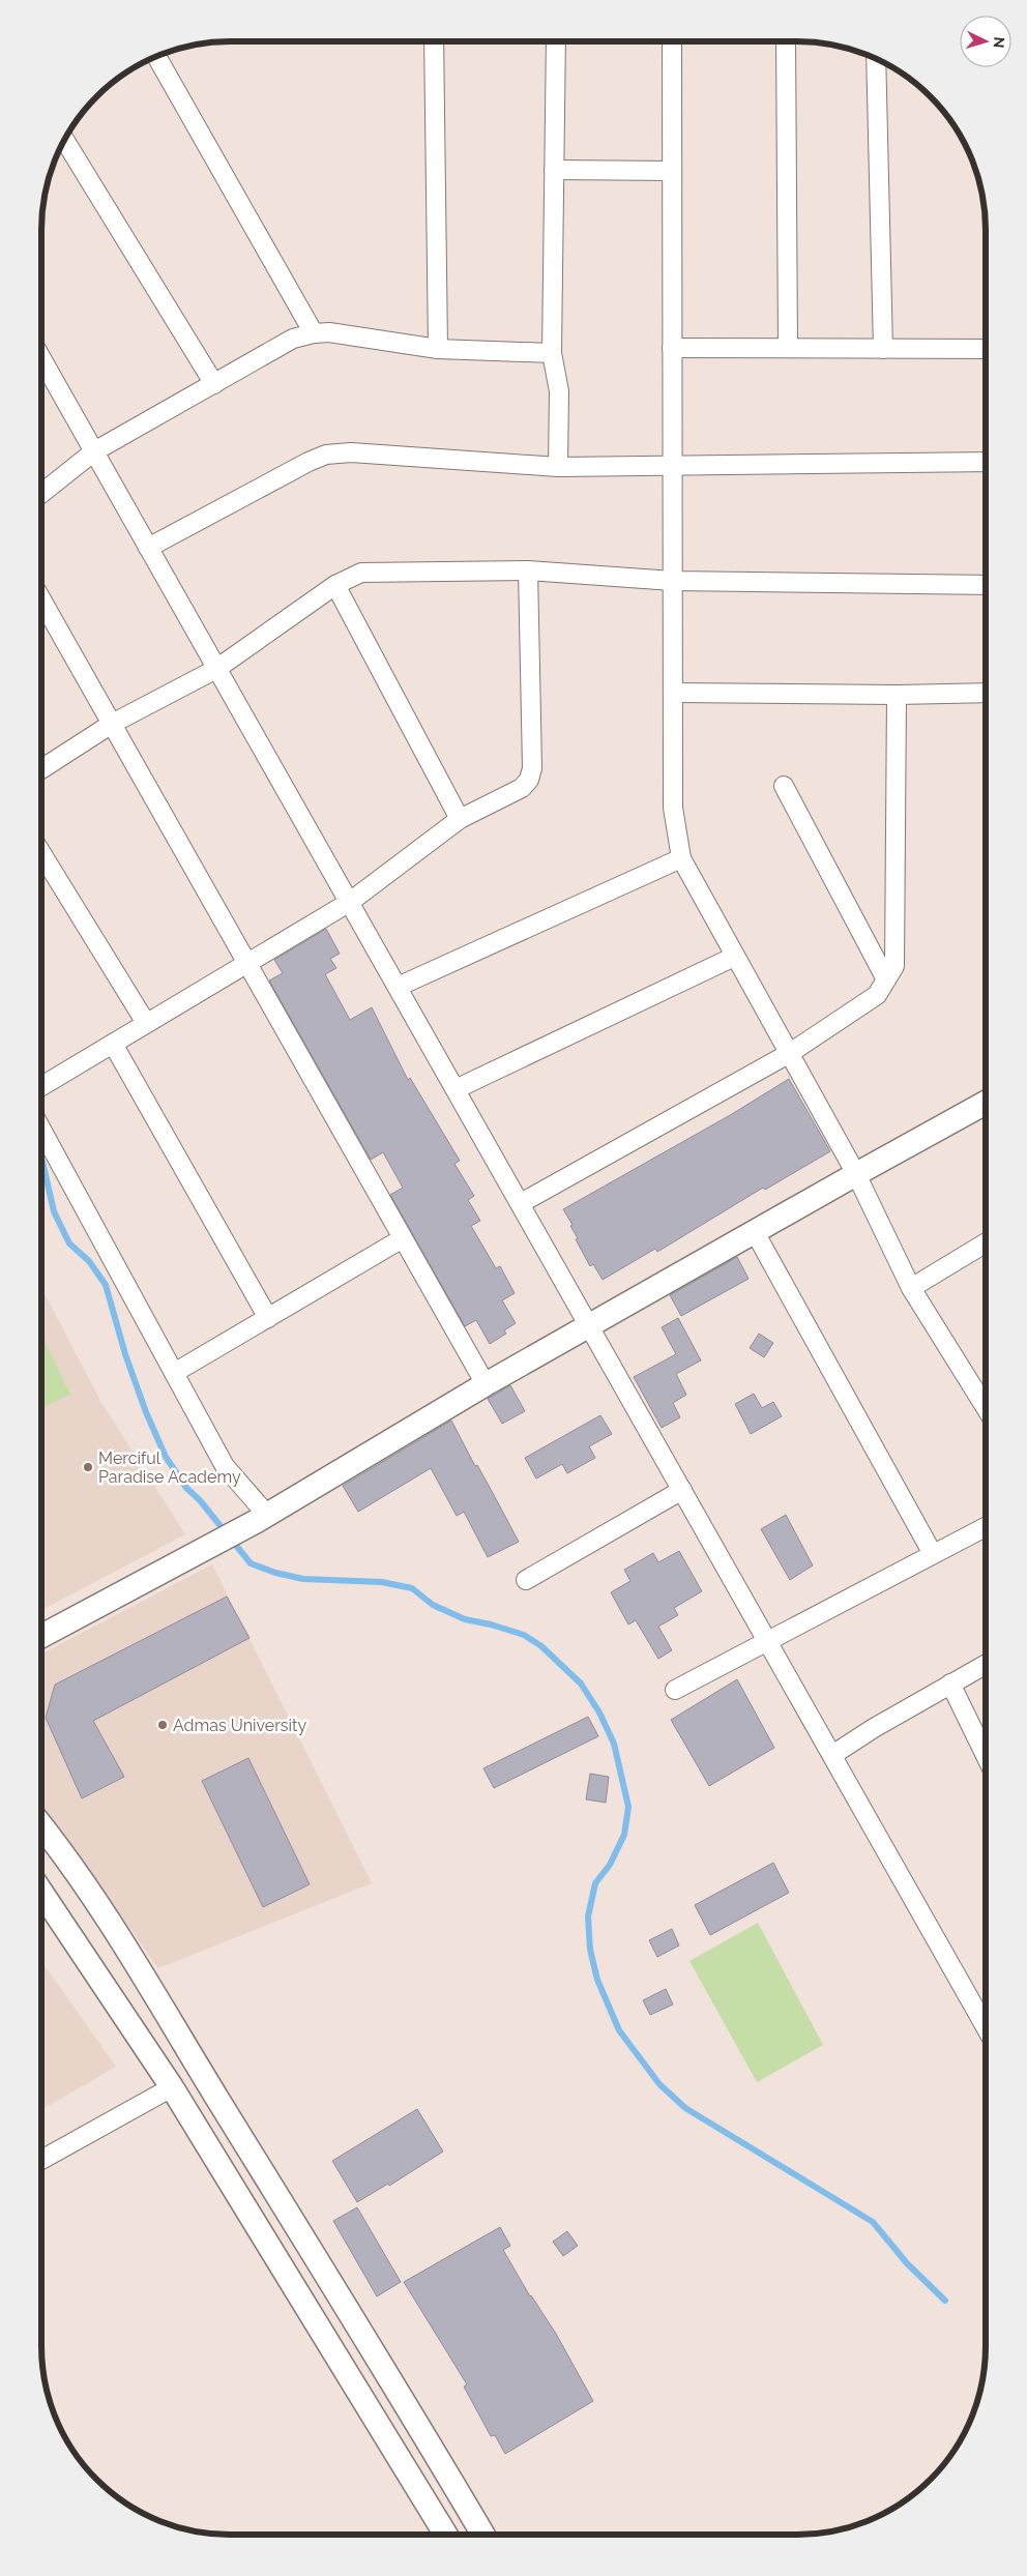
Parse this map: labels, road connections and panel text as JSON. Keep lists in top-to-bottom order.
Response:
{
  "places": ["Merciful Paradise Academy", "Admas University"],
  "north": "right"
}
